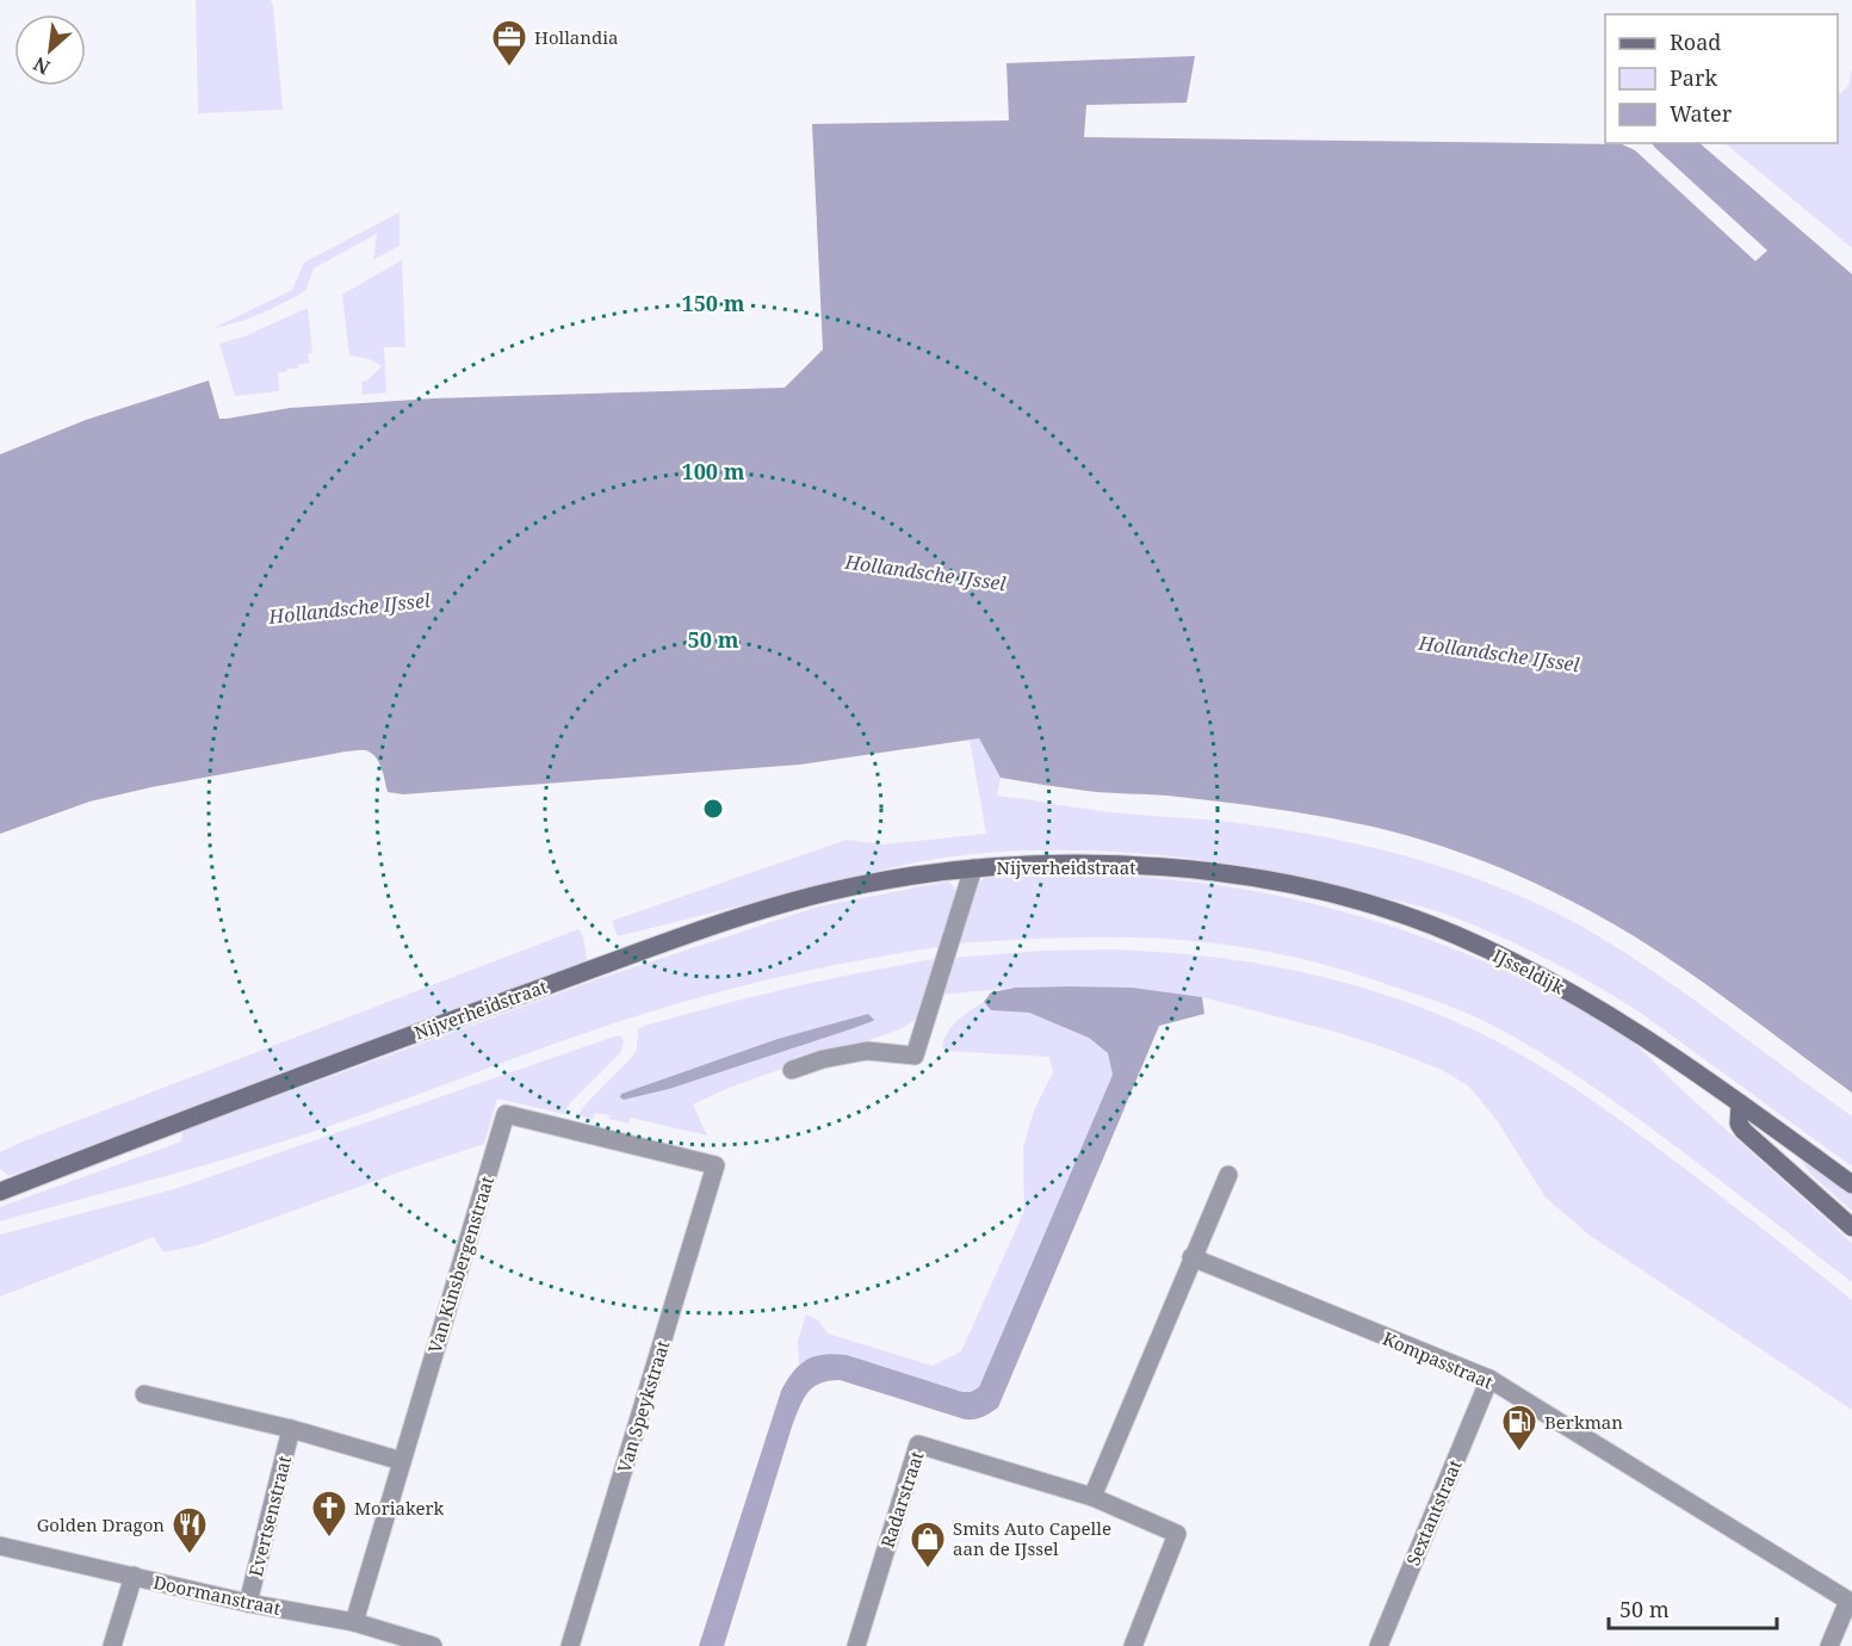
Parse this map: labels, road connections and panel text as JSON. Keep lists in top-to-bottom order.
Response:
{
  "streets": {
    "street": [
      "Nijverheidstraat",
      "IJsseldijk",
      "Van Kinsbergenstraat",
      "Kompasstraat",
      "Van Speykstraat",
      "Radarstraat",
      "Sextantstraat",
      "Evertsenstraat",
      "Doormanstraat"
    ]
  },
  "crossings": [
    ["Nijverheidstraat", "IJsseldijk"],
    ["Van Kinsbergenstraat", "Van Speykstraat"],
    ["Van Kinsbergenstraat", "Doormanstraat"],
    ["Kompasstraat", "Sextantstraat"],
    ["Evertsenstraat", "Doormanstraat"]
  ],
  "water": ["Hollandsche IJssel"],
  "places": {
    "office": ["Hollandia"],
    "fuel station": ["Berkman"],
    "church": ["Moriakerk"],
    "restaurant": ["Golden Dragon"],
    "shop": ["Smits Auto Capelle aan de IJssel"]
  },
  "legend": ["Road", "Park", "Water"],
  "scale_bar": "50 m",
  "north": "bottom left",
  "rings": ["150 m", "100 m", "50 m"]
}
